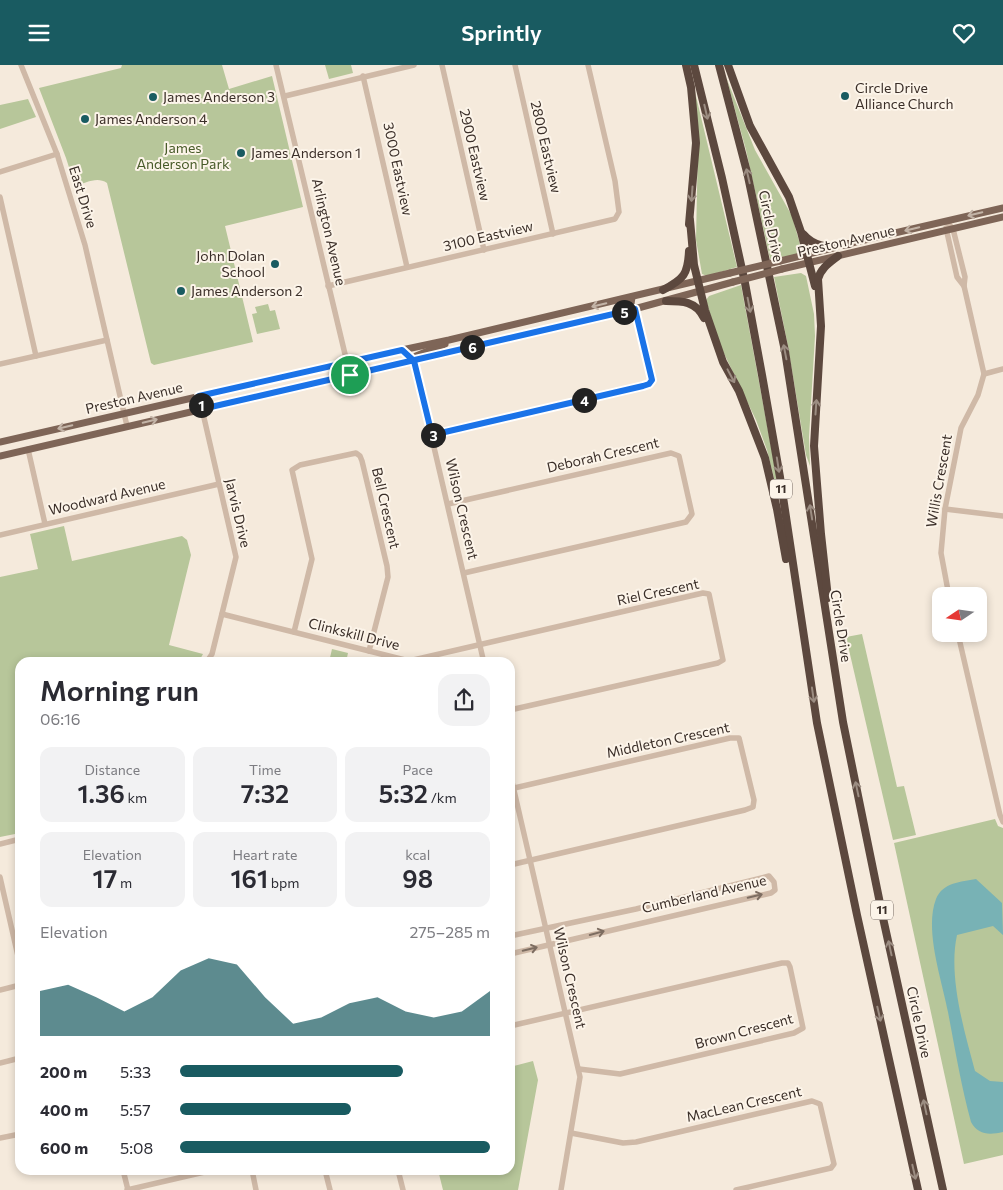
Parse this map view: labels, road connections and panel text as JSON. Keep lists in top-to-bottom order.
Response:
{
  "streets": {
    "highway": ["Circle Drive", "11"],
    "main road": ["Preston Avenue"],
    "street": [
      "2800 Eastview",
      "2900 Eastview",
      "3000 Eastview",
      "East Drive",
      "Arlington Avenue",
      "3100 Eastview",
      "Deborah Crescent",
      "Willis Crescent",
      "Woodward Avenue",
      "Bell Crescent",
      "Wilson Crescent",
      "Jarvis Drive",
      "Riel Crescent",
      "Clinkskill Drive",
      "Middleton Crescent",
      "Cumberland Avenue",
      "Brown Crescent",
      "MacLean Crescent"
    ]
  },
  "crossings": [
    ["2800 Eastview", "3100 Eastview"],
    ["2900 Eastview", "3100 Eastview"],
    ["3000 Eastview", "3100 Eastview"],
    ["East Drive", "Preston Avenue"],
    ["Arlington Avenue", "3100 Eastview"],
    ["Arlington Avenue", "Preston Avenue"],
    ["Preston Avenue", "Wilson Crescent"],
    ["Preston Avenue", "Jarvis Drive"],
    ["Deborah Crescent", "Wilson Crescent"],
    ["Woodward Avenue", "Jarvis Drive"],
    ["Bell Crescent", "Clinkskill Drive"],
    ["Wilson Crescent", "Riel Crescent"],
    ["Wilson Crescent", "Clinkskill Drive"],
    ["Wilson Crescent", "Middleton Crescent"],
    ["Wilson Crescent", "Cumberland Avenue"],
    ["Wilson Crescent", "Brown Crescent"],
    ["Wilson Crescent", "MacLean Crescent"],
    ["Jarvis Drive", "Clinkskill Drive"],
    ["Riel Crescent", "Clinkskill Drive"]
  ],
  "parks": ["James Anderson Park"],
  "places": [
    "Circle Drive Alliance Church",
    "James Anderson 3",
    "James Anderson 4",
    "James Anderson 1",
    "John Dolan School",
    "James Anderson 2"
  ],
  "north": "left",
  "page": {
    "header": "Sprintly",
    "pins": [
      "5",
      "6",
      "4",
      "1",
      "3"
    ],
    "heading": ["Morning run", "06:16"],
    "stats": [
      ["Distance", "1.36 km"],
      ["Time", "7:32"],
      ["Pace", "5:32 /km"],
      ["Elevation", "17 m"],
      ["Heart rate", "161 bpm"],
      ["kcal", "98"]
    ],
    "chart": ["Elevation", "275–285 m"],
    "list": [
      {
        "name": "200 m",
        "note": "5:33"
      },
      {
        "name": "400 m",
        "note": "5:57"
      },
      {
        "name": "600 m",
        "note": "5:08"
      }
    ]
  }
}
